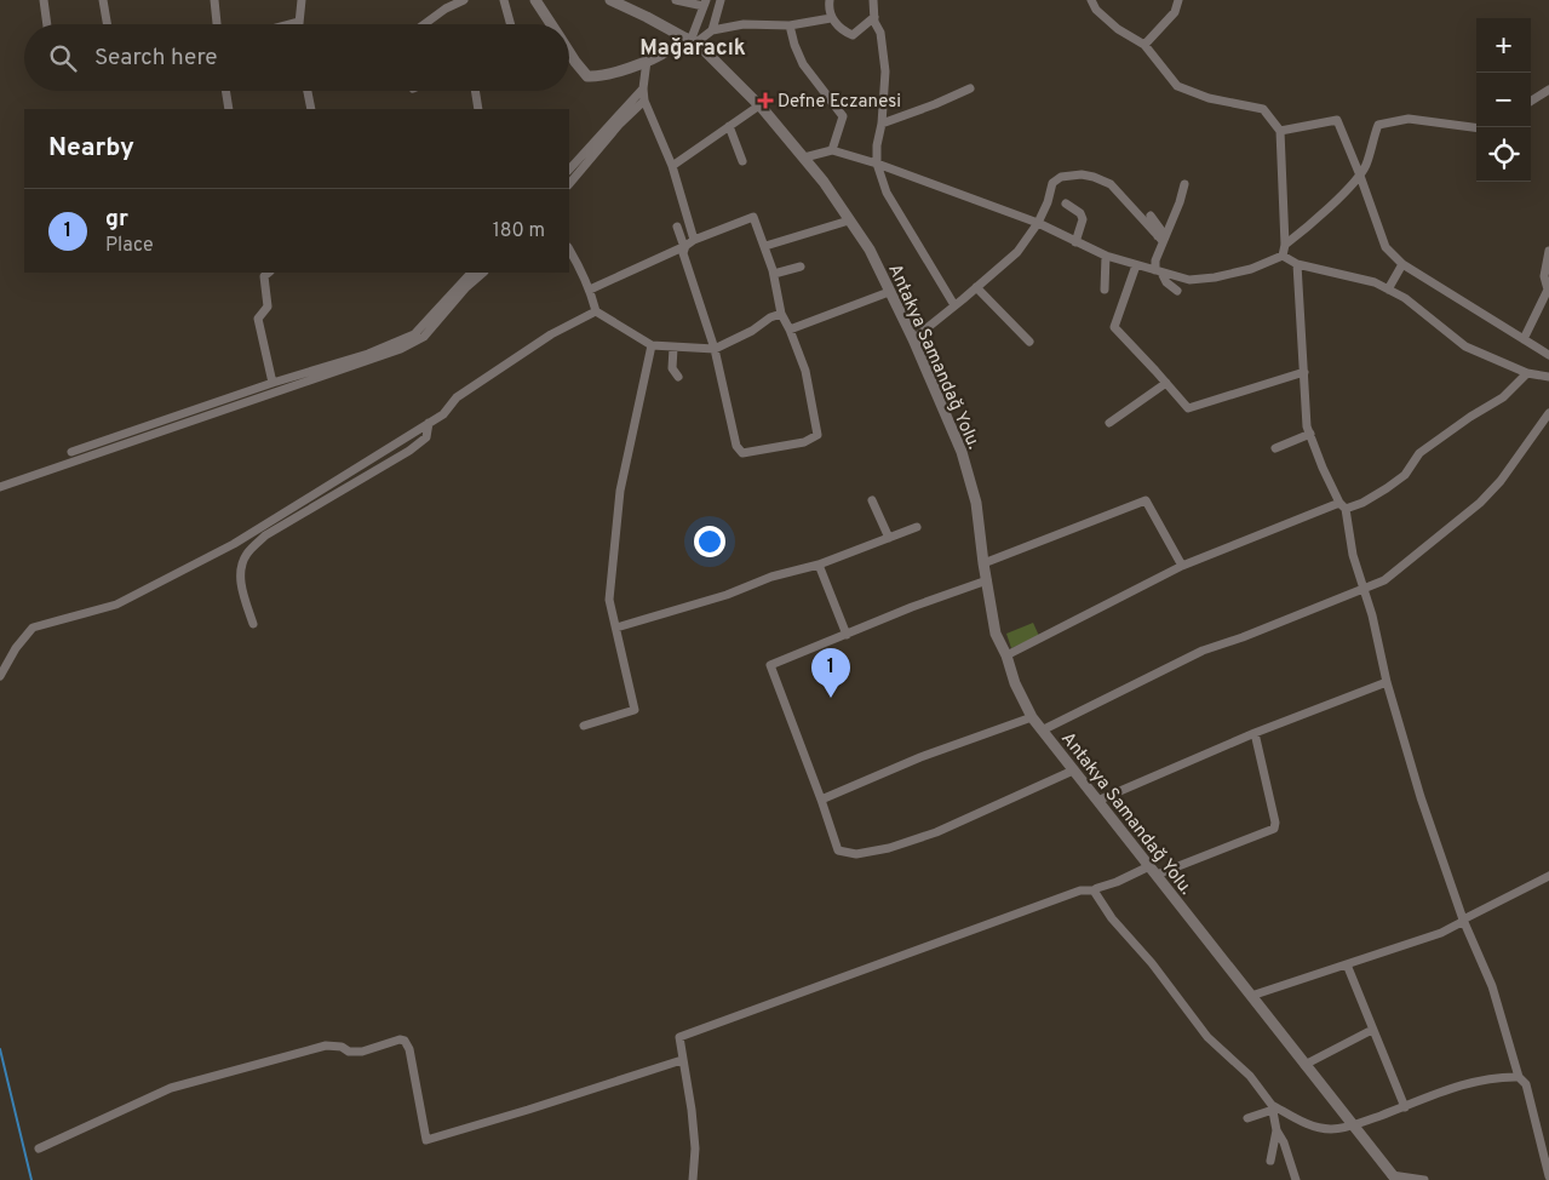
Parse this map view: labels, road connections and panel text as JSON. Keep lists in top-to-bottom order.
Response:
{
  "streets": {
    "street": ["Antakya Samandağ Yolu."]
  },
  "districts": ["Mağaracık"],
  "places": {
    "health": ["Defne Eczanesi"]
  },
  "page": {
    "map_buttons": ["+", "−"],
    "search": "Search here",
    "heading": "Nearby",
    "list": [
      {
        "mark": "1",
        "name": "gr",
        "note": "Place",
        "value": "180 m"
      }
    ],
    "pins": "1"
  }
}
